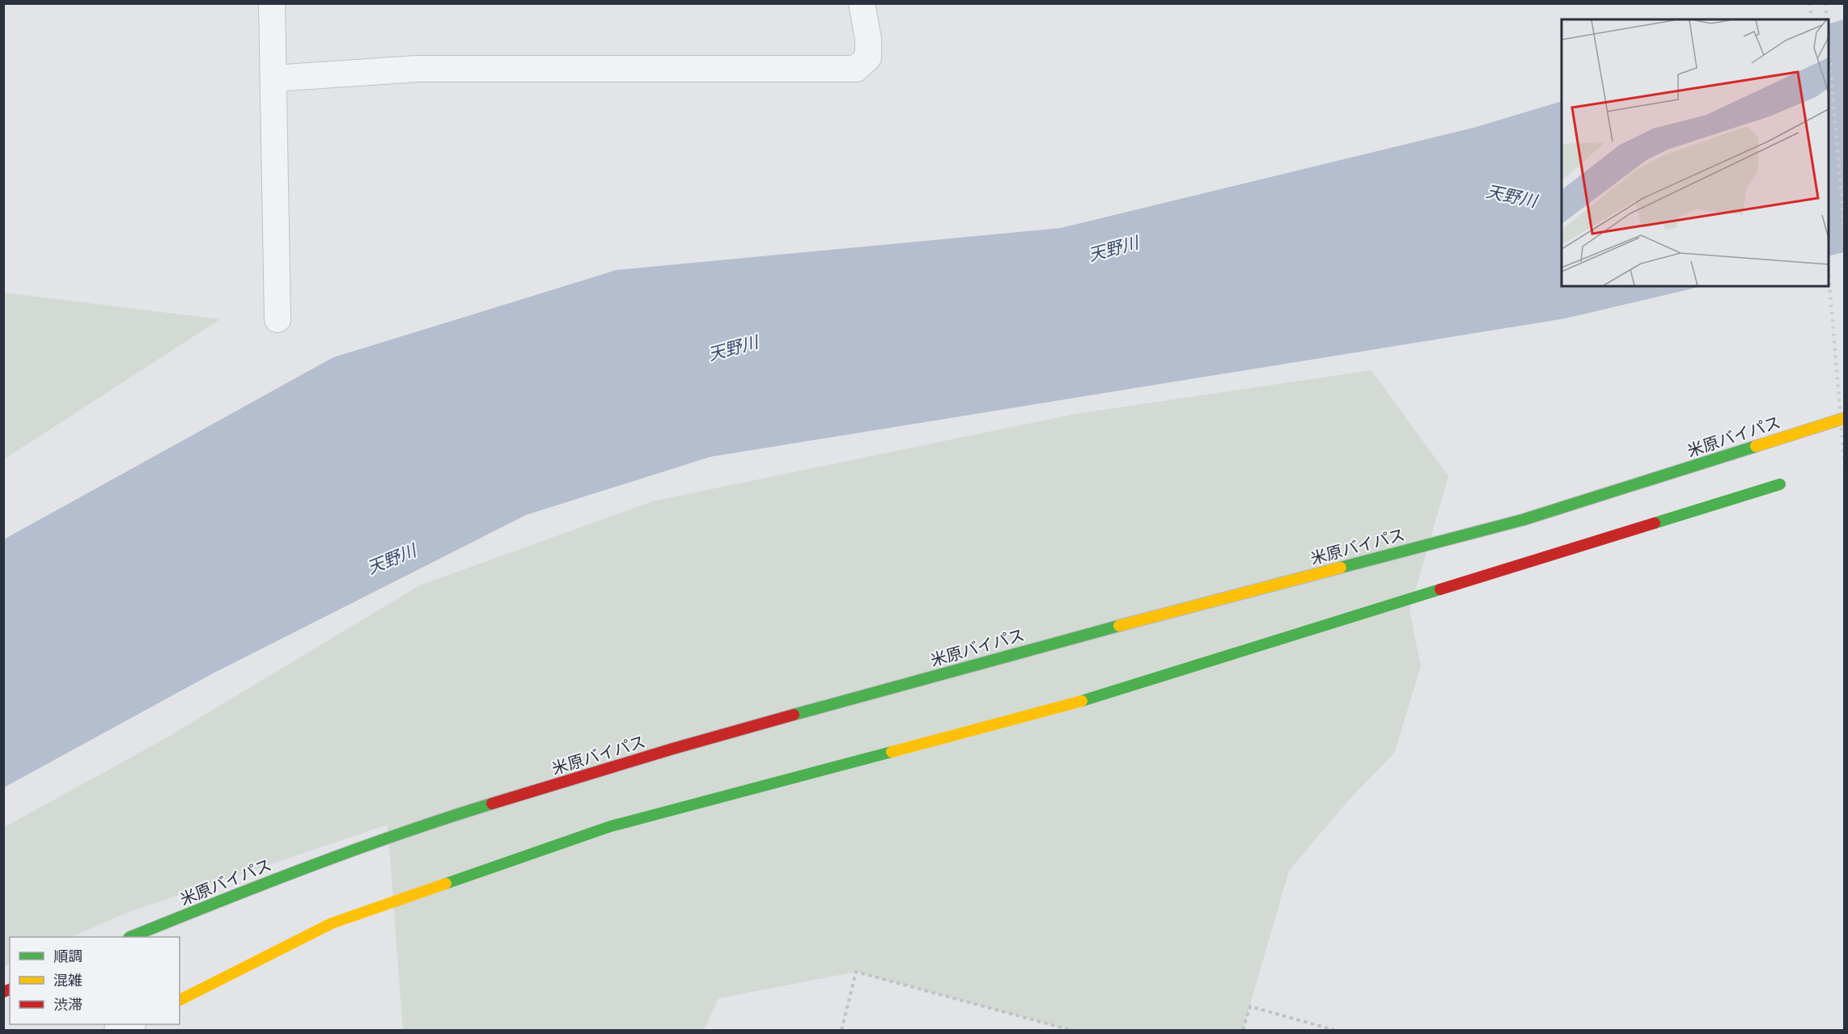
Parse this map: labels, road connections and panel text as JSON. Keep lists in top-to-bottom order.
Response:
{
  "streets": {
    "main road": ["米原バイパス"]
  },
  "water": ["天野川"],
  "legend": ["順調", "混雑", "渋滞"]
}
